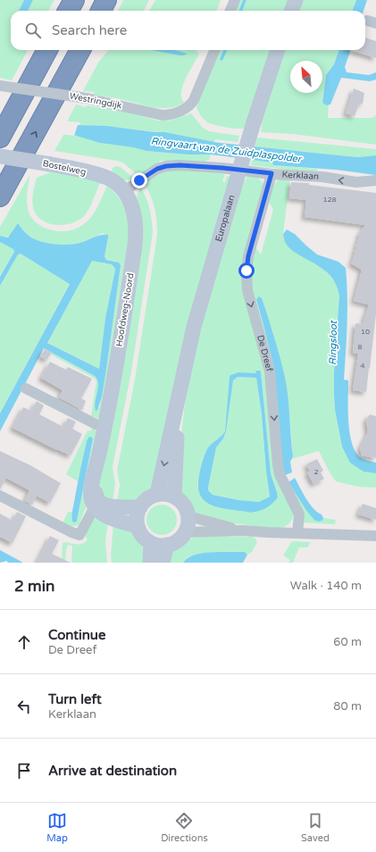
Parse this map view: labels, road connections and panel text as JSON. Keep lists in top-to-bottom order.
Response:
{
  "streets": {
    "main road": ["Bostelweg", "Europalaan", "Hoofdweg-Noord"],
    "street": ["Westringdijk", "Kerklaan", "De Dreef"]
  },
  "crossings": [
    ["Bostelweg", "Kerklaan"],
    ["Bostelweg", "Hoofdweg-Noord"],
    ["Kerklaan", "Hoofdweg-Noord"],
    ["Kerklaan", "De Dreef"]
  ],
  "one_way": ["Kerklaan", "De Dreef"],
  "water": ["Ringvaart van de Zuidplaspolder", "Ringsloot"],
  "house_numbers": [
    "128",
    "10",
    "8",
    "4",
    "2"
  ],
  "north": "top left",
  "page": {
    "search": "Search here",
    "heading": ["2 min", "Walk · 140 m"],
    "list": [
      ["Continue", "De Dreef", "60 m"],
      ["Turn left", "Kerklaan", "80 m"],
      "Arrive at destination"
    ],
    "nav": ["Map", "Directions", "Saved"]
  }
}
